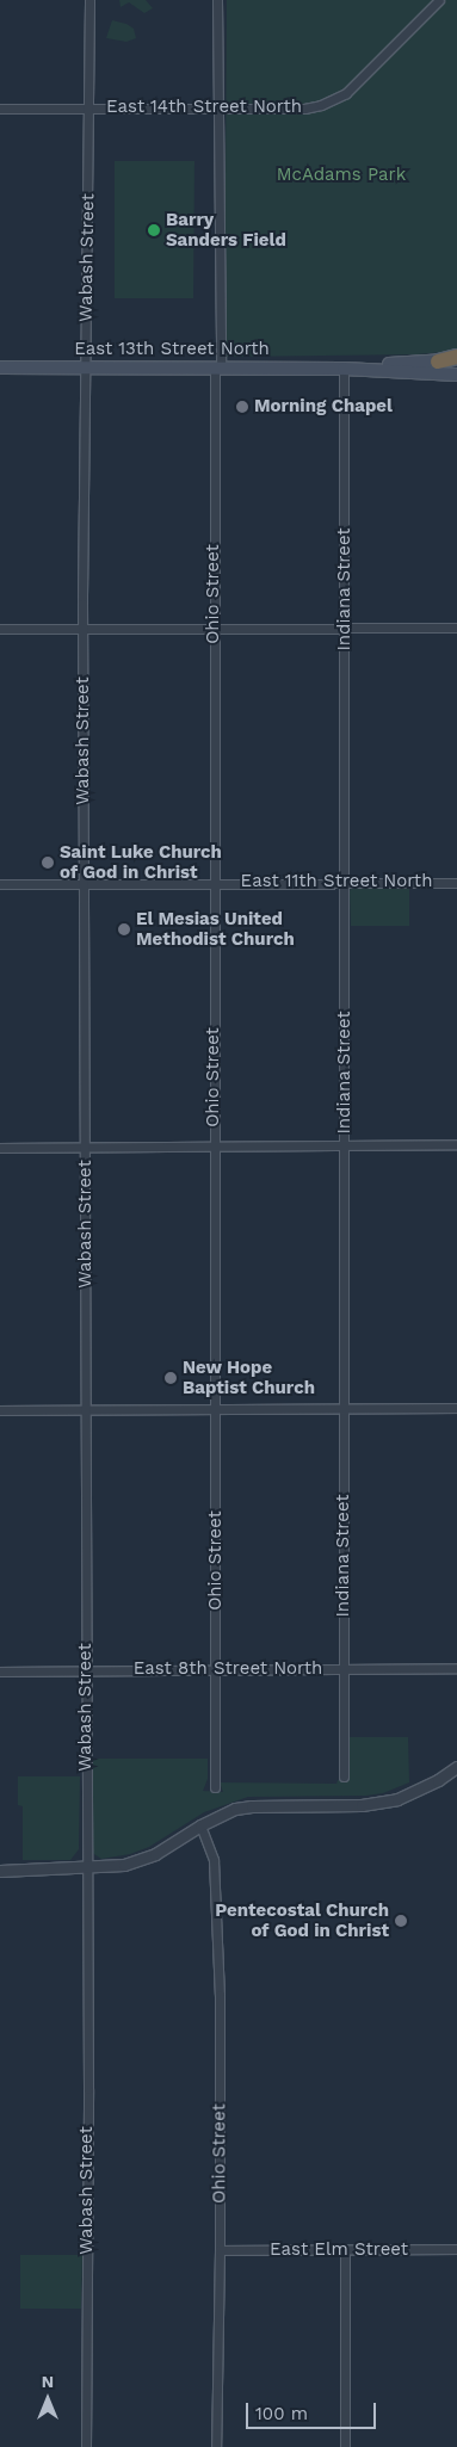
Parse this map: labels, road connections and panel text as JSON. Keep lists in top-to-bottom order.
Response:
{
  "streets": {
    "main road": ["East 13th Street North"],
    "street": [
      "East 14th Street North",
      "Wabash Street",
      "Indiana Street",
      "Ohio Street",
      "East 11th Street North",
      "East 8th Street North",
      "East Elm Street"
    ]
  },
  "crossings": [
    ["East 14th Street North", "Wabash Street"],
    ["East 14th Street North", "Ohio Street"],
    ["Wabash Street", "East 13th Street North"],
    ["Wabash Street", "East 11th Street North"],
    ["Wabash Street", "East 8th Street North"],
    ["East 13th Street North", "Indiana Street"],
    ["East 13th Street North", "Ohio Street"],
    ["Indiana Street", "East 11th Street North"],
    ["Indiana Street", "East 8th Street North"],
    ["Ohio Street", "East 11th Street North"],
    ["Ohio Street", "East 8th Street North"],
    ["Ohio Street", "East Elm Street"]
  ],
  "parks": ["McAdams Park"],
  "places": [
    "Barry Sanders Field",
    "Morning Chapel",
    "Saint Luke Church of God in Christ",
    "El Mesias United Methodist Church",
    "New Hope Baptist Church",
    "Pentecostal Church of God in Christ"
  ],
  "scale_bar": "100 m",
  "north": "top"
}
